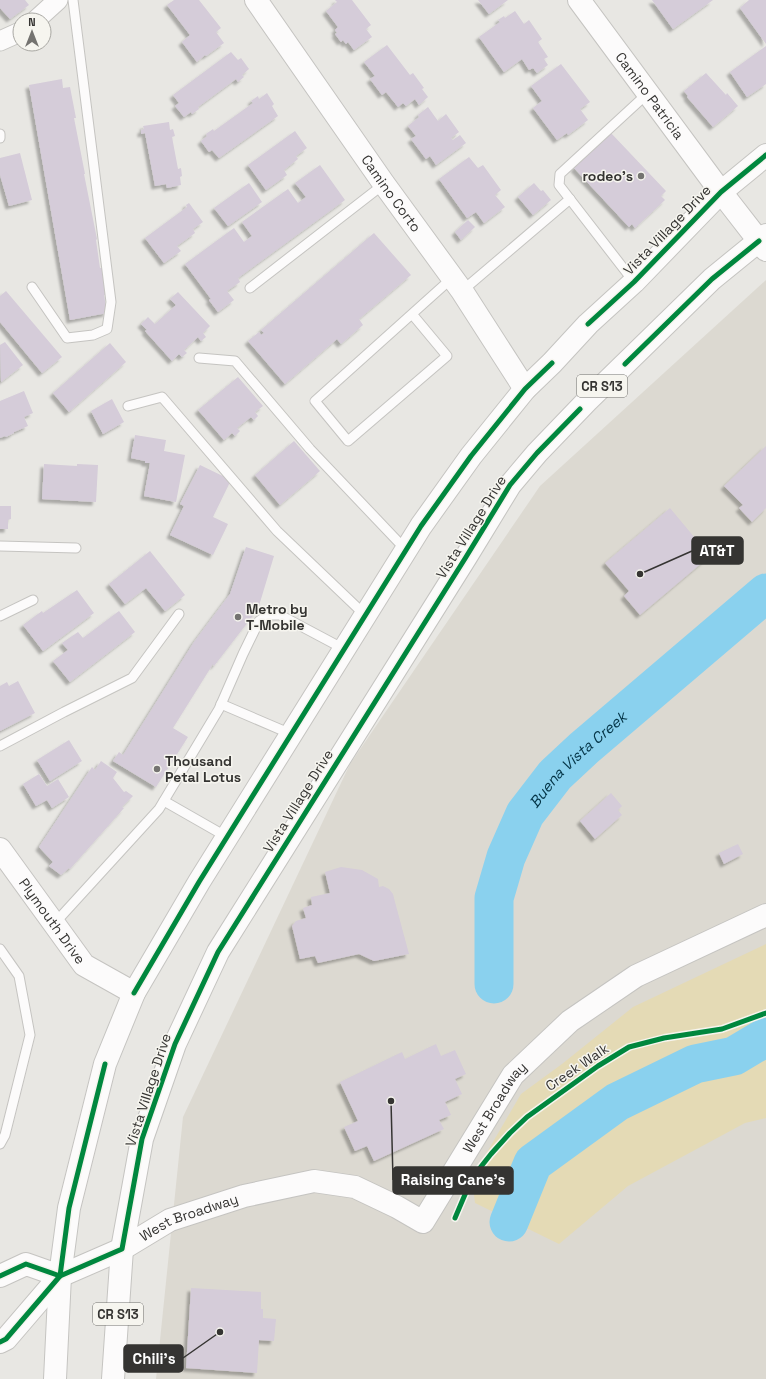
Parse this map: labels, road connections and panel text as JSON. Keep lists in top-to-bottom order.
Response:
{
  "streets": {
    "main road": [
      "Camino Patricia",
      "Camino Corto",
      "Vista Village Drive",
      "CR S13",
      "Plymouth Drive",
      "West Broadway"
    ],
    "cycle path": ["Creek Walk"]
  },
  "crossings": [
    ["Camino Patricia", "Vista Village Drive"],
    ["Camino Corto", "Vista Village Drive"],
    ["Vista Village Drive", "Plymouth Drive"],
    ["Vista Village Drive", "West Broadway"]
  ],
  "water": ["Buena Vista Creek"],
  "places": [
    "rodeo's",
    "AT&T",
    "Metro by T-Mobile",
    "Thousand Petal Lotus",
    "Raising Cane's",
    "Chili's"
  ],
  "north": "top"
}
